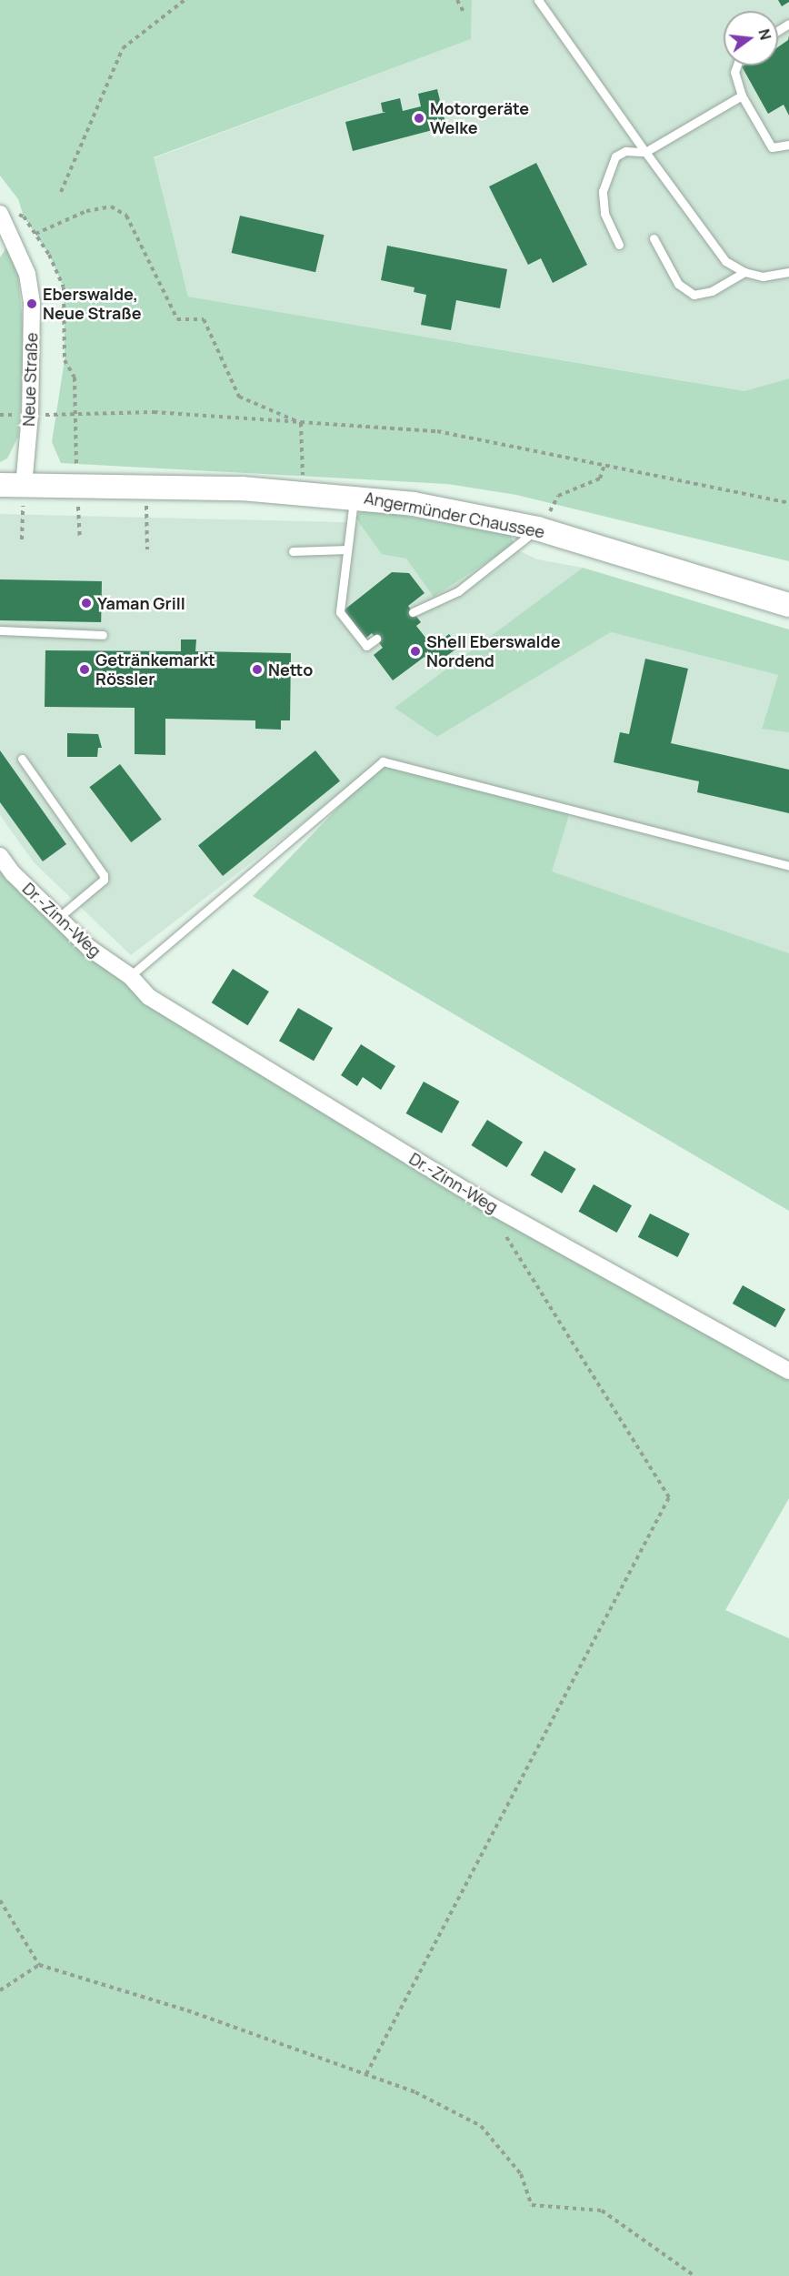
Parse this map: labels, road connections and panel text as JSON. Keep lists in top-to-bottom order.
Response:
{
  "streets": {
    "main road": ["Angermünder Chaussee"],
    "street": ["Neue Straße", "Dr.-Zinn-Weg"]
  },
  "crossings": [
    ["Neue Straße", "Angermünder Chaussee"]
  ],
  "places": [
    "Motorgeräte Welke",
    "Eberswalde, Neue Straße",
    "Yaman Grill",
    "Shell Eberswalde Nordend",
    "Getränkemarkt Rössler",
    "Netto"
  ],
  "north": "right"
}
